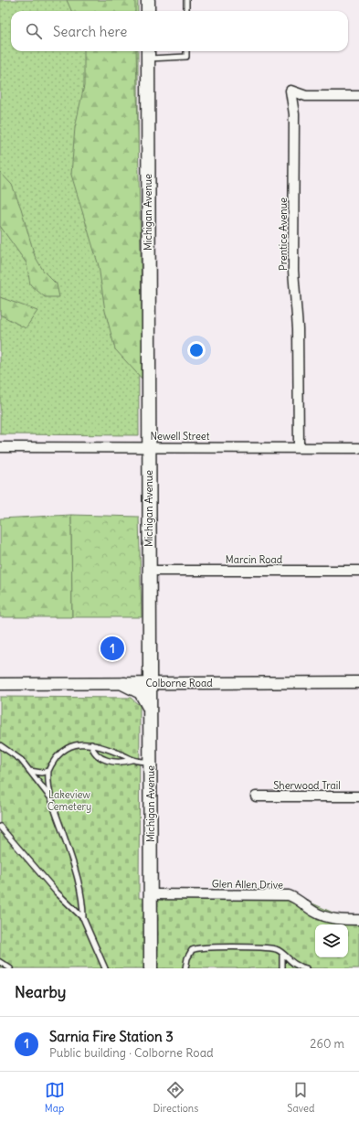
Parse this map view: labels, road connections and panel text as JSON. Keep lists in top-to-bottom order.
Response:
{
  "streets": {
    "main road": ["Michigan Avenue"],
    "street": [
      "Prentice Avenue",
      "Newell Street",
      "Marcin Road",
      "Colborne Road",
      "Sherwood Trail",
      "Glen Allen Drive"
    ]
  },
  "crossings": [
    ["Michigan Avenue", "Newell Street"],
    ["Michigan Avenue", "Marcin Road"],
    ["Michigan Avenue", "Colborne Road"],
    ["Michigan Avenue", "Glen Allen Drive"],
    ["Prentice Avenue", "Newell Street"]
  ],
  "parks": ["Lakeview Cemetery"],
  "page": {
    "search": "Search here",
    "pins": "1",
    "heading": "Nearby",
    "list": [
      {
        "mark": "1",
        "name": "Sarnia Fire Station 3",
        "note": "Public building · Colborne Road",
        "value": "260 m"
      }
    ],
    "nav": ["Map", "Directions", "Saved"]
  }
}
